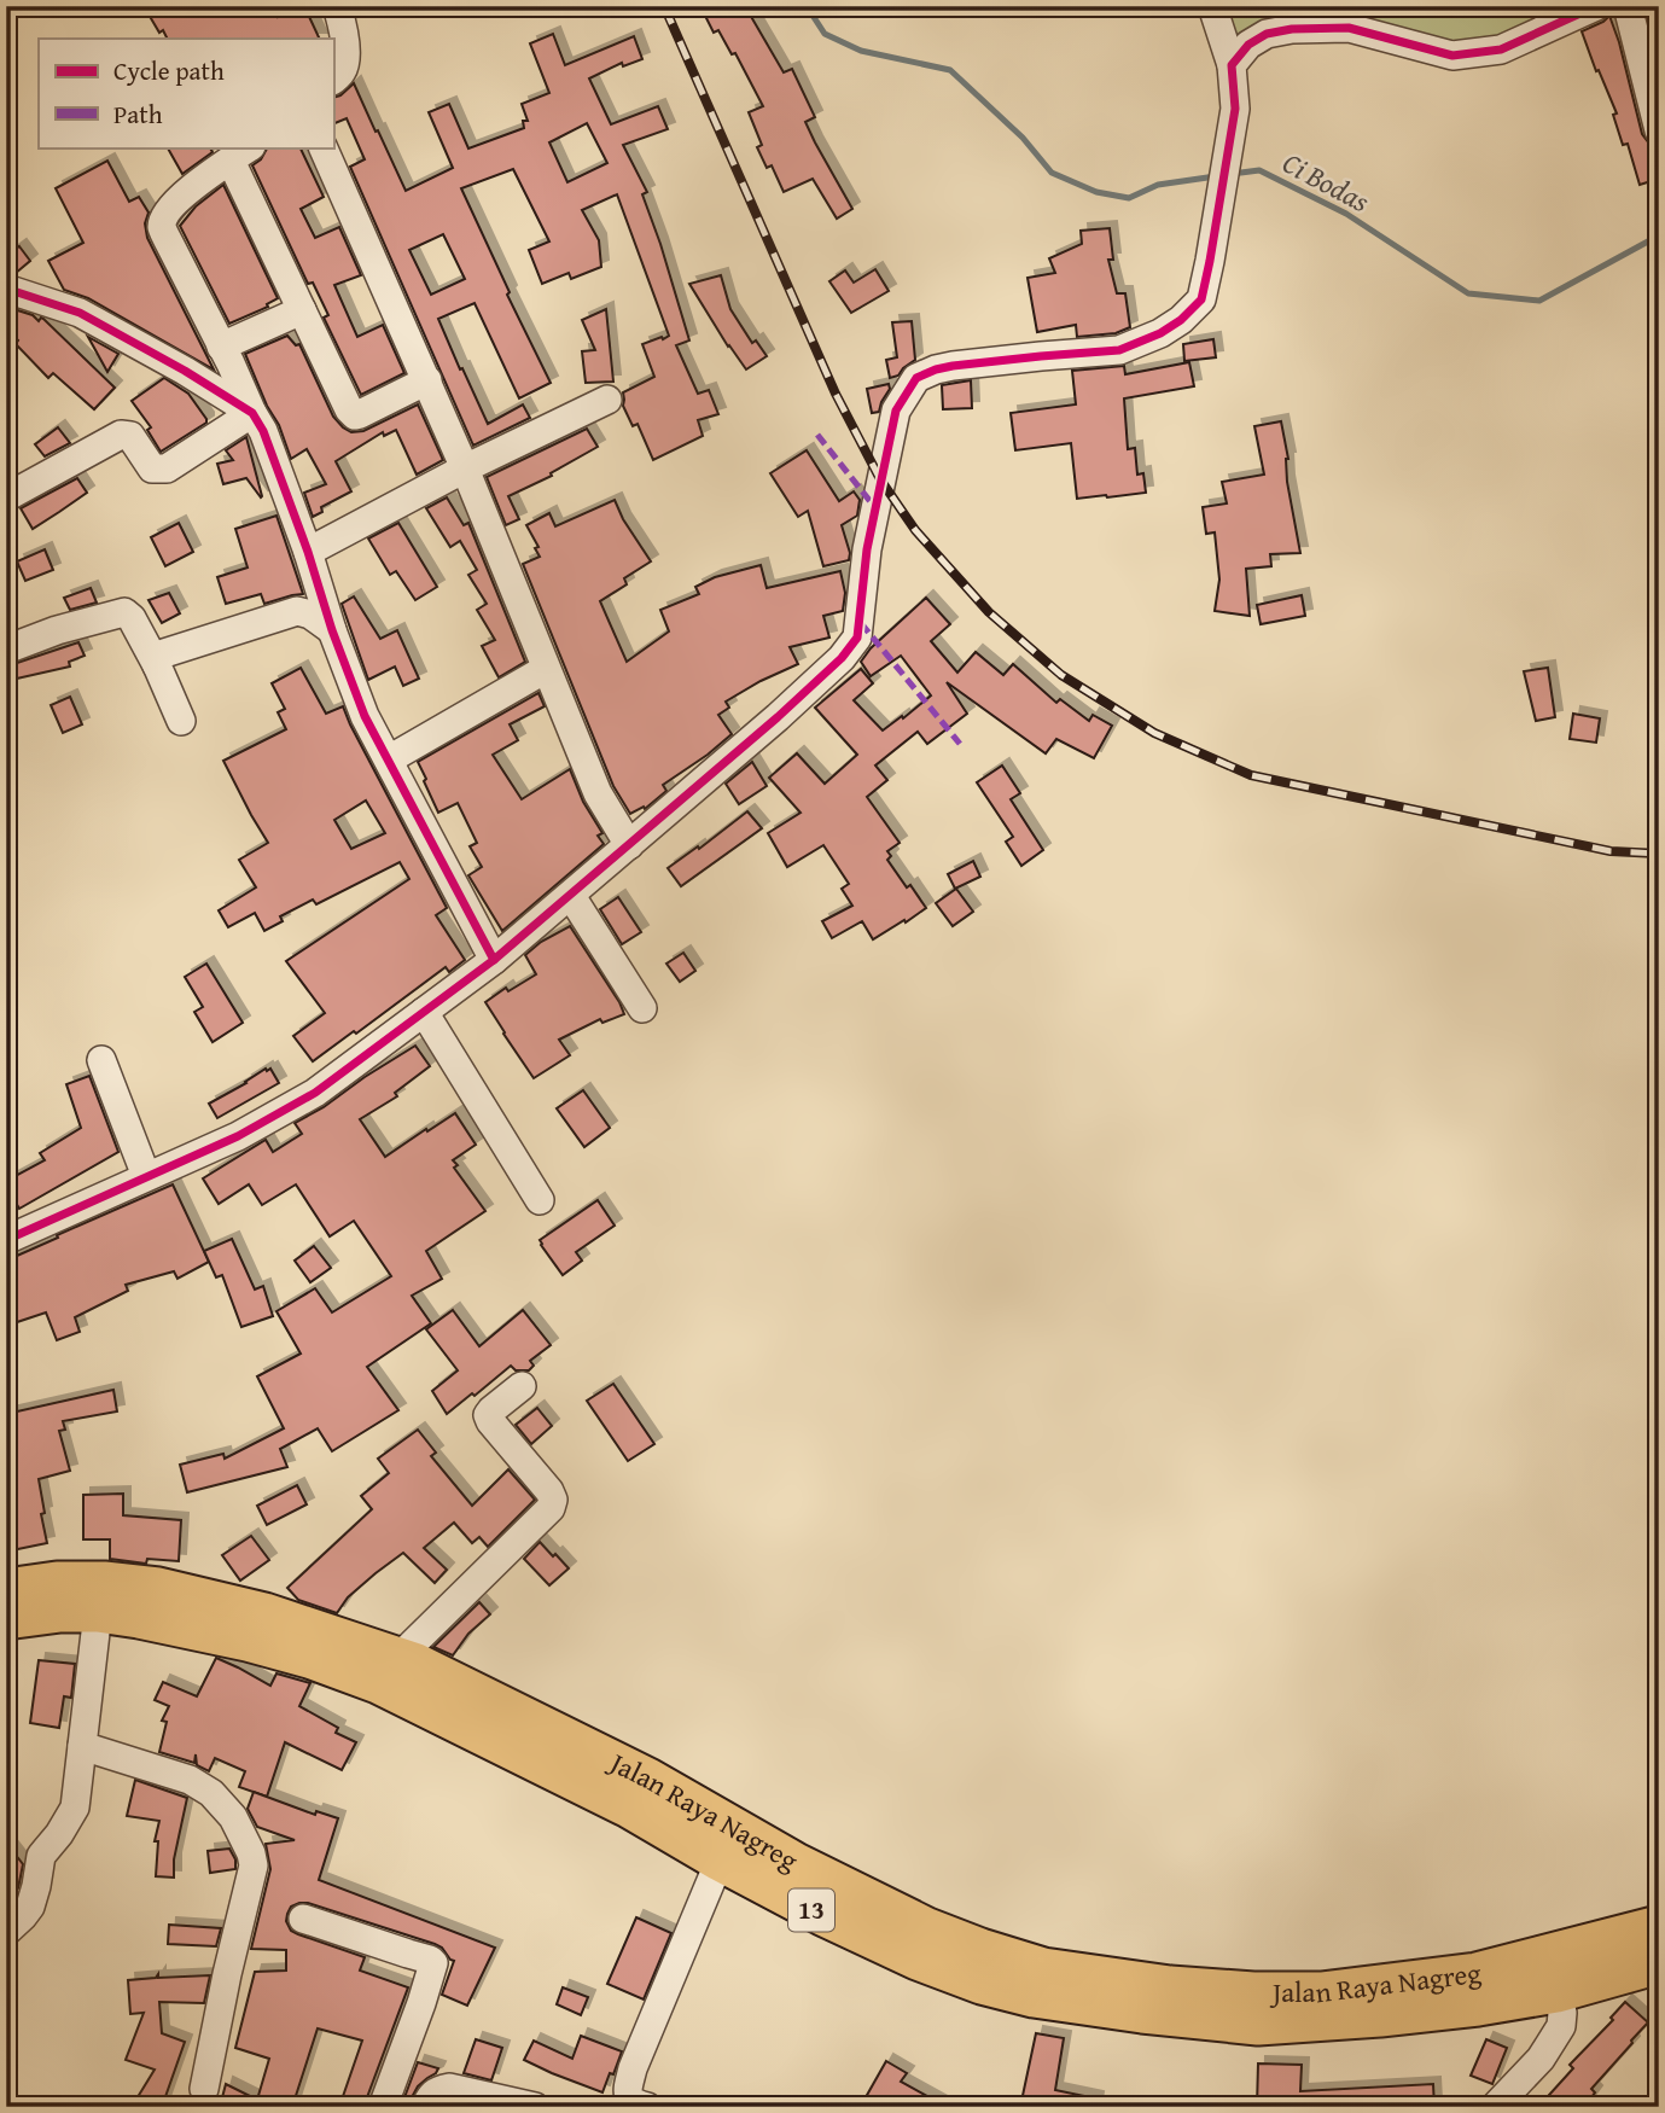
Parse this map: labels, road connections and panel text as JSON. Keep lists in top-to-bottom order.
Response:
{
  "streets": {
    "highway": ["Jalan Raya Nagreg", "13"]
  },
  "water": ["Ci Bodas"],
  "legend": ["Cycle path", "Path"]
}
